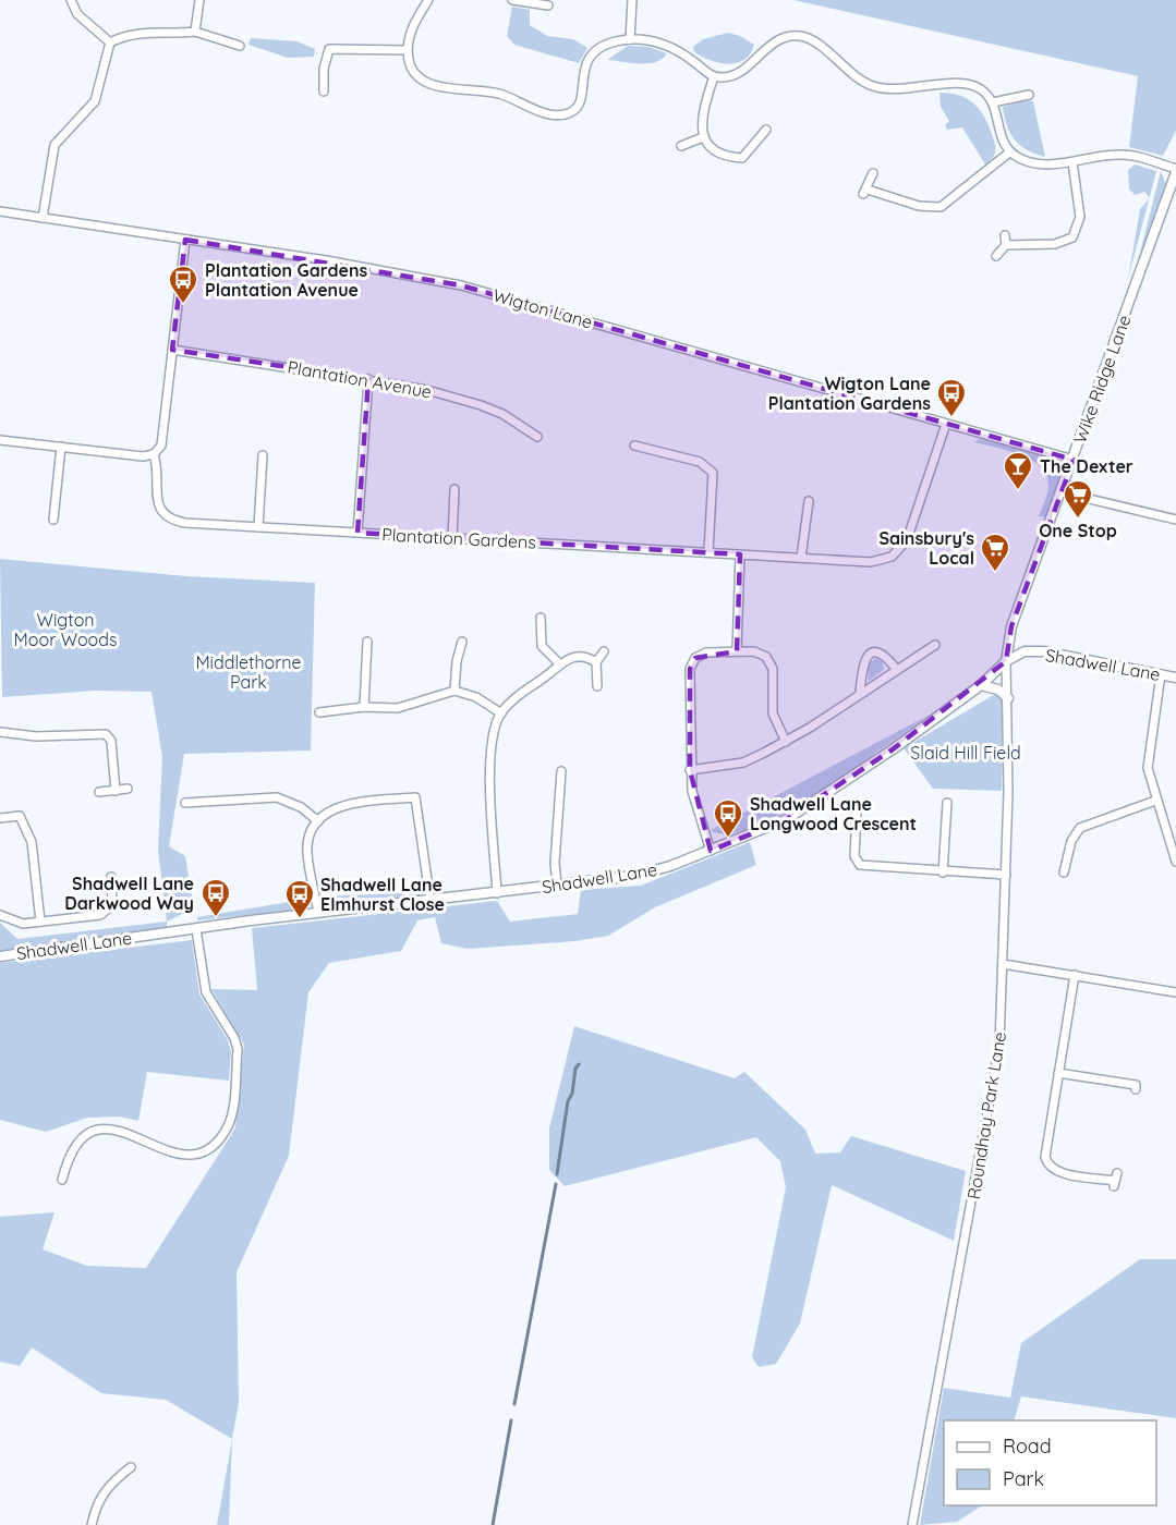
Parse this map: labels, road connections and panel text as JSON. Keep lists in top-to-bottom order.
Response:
{
  "streets": {
    "street": [
      "Wigton Lane",
      "Plantation Avenue",
      "Wike Ridge Lane",
      "Plantation Gardens",
      "Shadwell Lane",
      "Roundhay Park Lane"
    ]
  },
  "crossings": [
    ["Wigton Lane", "Wike Ridge Lane"],
    ["Wigton Lane", "Plantation Gardens"],
    ["Plantation Avenue", "Plantation Gardens"],
    ["Wike Ridge Lane", "Shadwell Lane"],
    ["Wike Ridge Lane", "Roundhay Park Lane"],
    ["Shadwell Lane", "Roundhay Park Lane"]
  ],
  "parks": ["Wigton Moor Woods", "Middlethorne Park", "Slaid Hill Field"],
  "places": {
    "bus stop": [
      "Plantation Gardens Plantation Avenue",
      "Wigton Lane Plantation Gardens",
      "Shadwell Lane Longwood Crescent",
      "Shadwell Lane Darkwood Way",
      "Shadwell Lane Elmhurst Close"
    ],
    "bar": ["The Dexter"],
    "supermarket": ["One Stop", "Sainsbury's Local"]
  },
  "legend": ["Road", "Park"]
}
